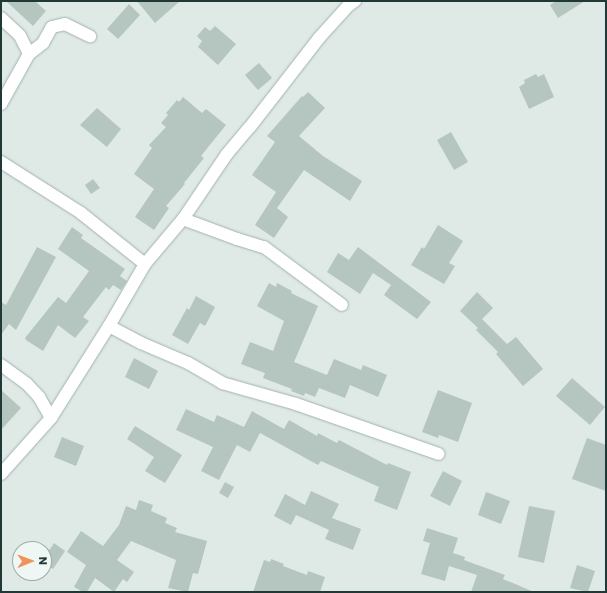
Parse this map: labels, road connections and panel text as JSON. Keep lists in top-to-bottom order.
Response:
{
  "north": "right"
}
